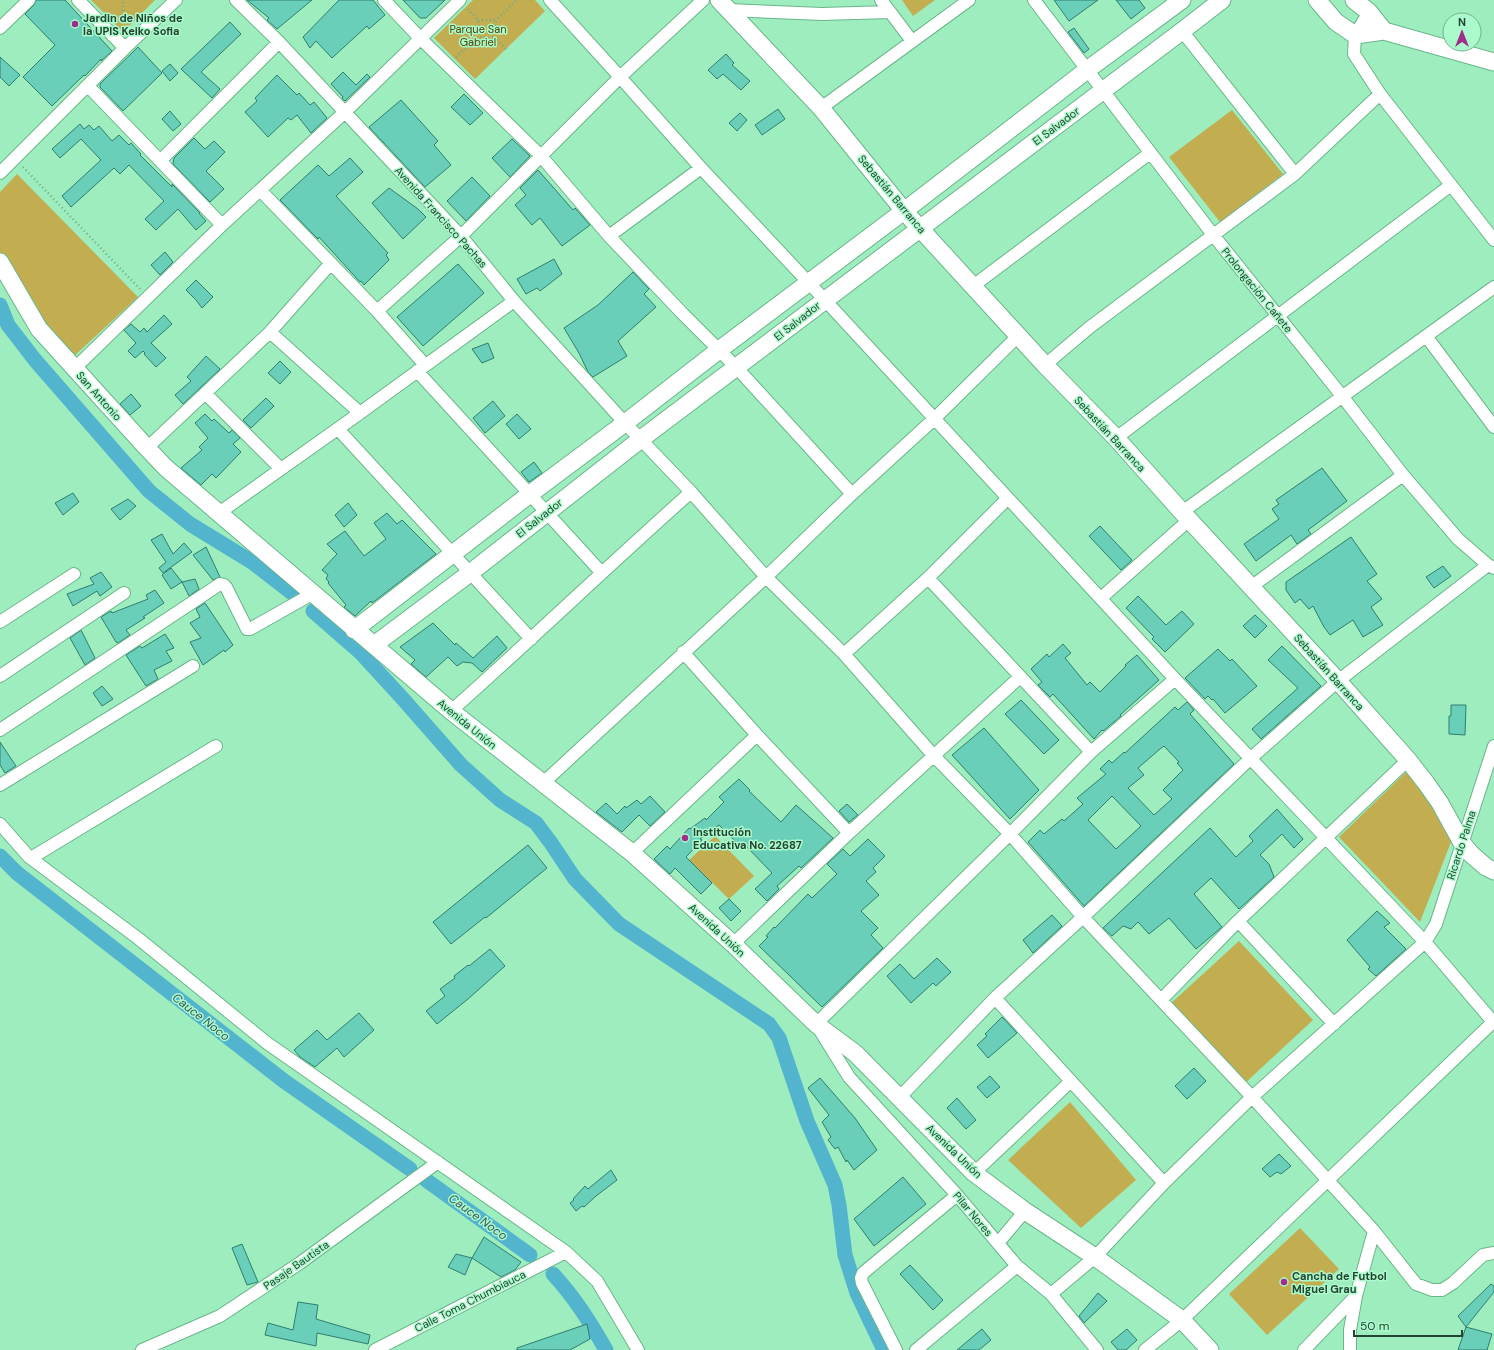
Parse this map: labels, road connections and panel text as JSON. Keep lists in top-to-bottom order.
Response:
{
  "streets": {
    "street": [
      "El Salvador",
      "Sebastián Barranca",
      "Avenida Francisco Pachas",
      "Prolongación Cañete",
      "San Antonio",
      "Avenida Unión",
      "Ricardo Palma",
      "Pilar Nores",
      "Pasaje Bautista",
      "Calle Toma Chumbiauca"
    ]
  },
  "crossings": [
    ["El Salvador", "Sebastián Barranca"],
    ["El Salvador", "Avenida Francisco Pachas"],
    ["El Salvador", "Prolongación Cañete"],
    ["El Salvador", "Avenida Unión"],
    ["Sebastián Barranca", "Ricardo Palma"],
    ["Avenida Francisco Pachas", "Ricardo Palma"],
    ["San Antonio", "Avenida Unión"],
    ["Avenida Unión", "Ricardo Palma"],
    ["Avenida Unión", "Pilar Nores"],
    ["Ricardo Palma", "Pilar Nores"]
  ],
  "water": ["Cauce Noco"],
  "parks": ["Parque San Gabriel"],
  "places": ["Jardin de Niños de la UPIS Keiko Sofia", "Institución Educativa No. 22687", "Cancha de Futbol Miguel Grau"],
  "scale_bar": "50 m",
  "north": "top"
}
